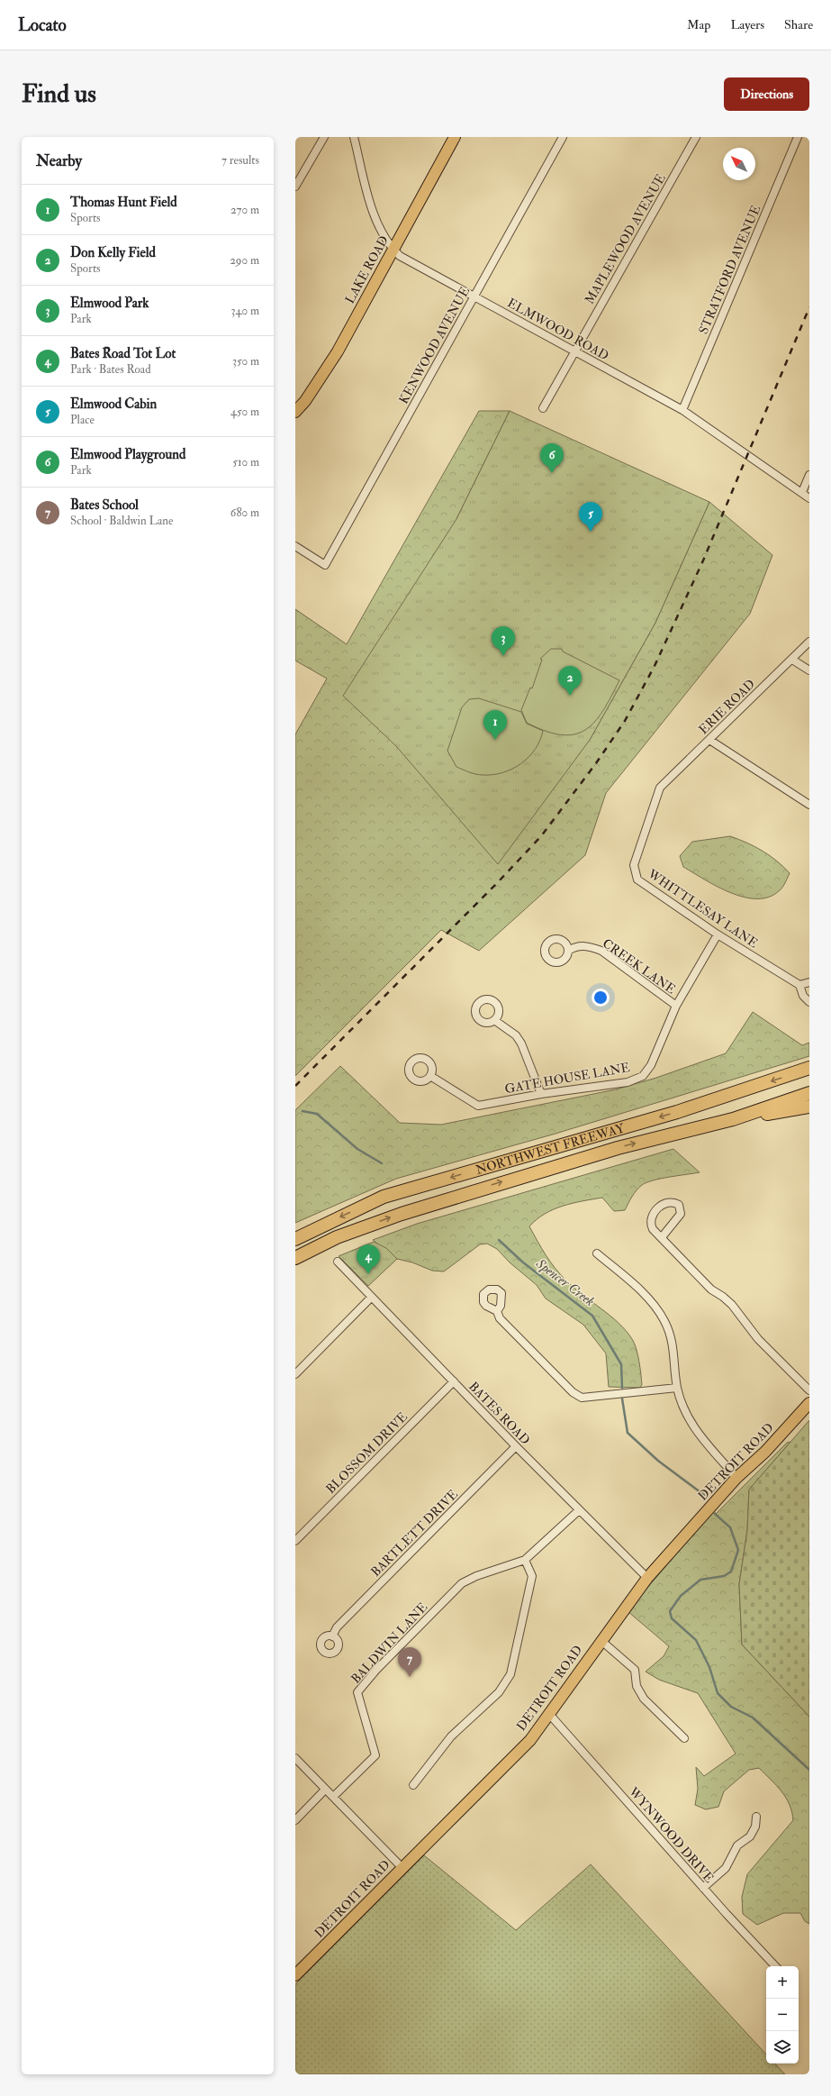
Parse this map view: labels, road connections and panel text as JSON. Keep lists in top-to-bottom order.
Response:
{
  "streets": {
    "highway": ["NORTHWEST FREEWAY"],
    "main road": ["LAKE ROAD", "DETROIT ROAD"],
    "street": [
      "MAPLEWOOD AVENUE",
      "STRATFORD AVENUE",
      "ELMWOOD ROAD",
      "KENWOOD AVENUE",
      "ERIE ROAD",
      "WHITTLESAY LANE",
      "CREEK LANE",
      "GATE HOUSE LANE",
      "BATES ROAD",
      "BLOSSOM DRIVE",
      "BARTLETT DRIVE",
      "BALDWIN LANE",
      "WYNWOOD DRIVE"
    ]
  },
  "crossings": [
    ["MAPLEWOOD AVENUE", "ELMWOOD ROAD"],
    ["LAKE ROAD", "ELMWOOD ROAD"],
    ["STRATFORD AVENUE", "ELMWOOD ROAD"],
    ["ELMWOOD ROAD", "KENWOOD AVENUE"],
    ["ERIE ROAD", "WHITTLESAY LANE"],
    ["WHITTLESAY LANE", "GATE HOUSE LANE"],
    ["CREEK LANE", "GATE HOUSE LANE"],
    ["BATES ROAD", "BLOSSOM DRIVE"],
    ["BATES ROAD", "DETROIT ROAD"],
    ["BATES ROAD", "BARTLETT DRIVE"],
    ["BATES ROAD", "BALDWIN LANE"],
    ["DETROIT ROAD", "WYNWOOD DRIVE"]
  ],
  "water": ["Spencer Creek"],
  "north": "top left",
  "page": {
    "header": "Locato",
    "nav": ["Map", "Layers", "Share"],
    "buttons": "Directions",
    "title": "Find us",
    "heading": ["Nearby", "7 results"],
    "list": [
      {
        "mark": "1",
        "name": "Thomas Hunt Field",
        "note": "Sports",
        "value": "270 m"
      },
      {
        "mark": "2",
        "name": "Don Kelly Field",
        "note": "Sports",
        "value": "290 m"
      },
      {
        "mark": "3",
        "name": "Elmwood Park",
        "note": "Park",
        "value": "340 m"
      },
      {
        "mark": "4",
        "name": "Bates Road Tot Lot",
        "note": "Park · Bates Road",
        "value": "350 m"
      },
      {
        "mark": "5",
        "name": "Elmwood Cabin",
        "note": "Place",
        "value": "450 m"
      },
      {
        "mark": "6",
        "name": "Elmwood Playground",
        "note": "Park",
        "value": "510 m"
      },
      {
        "mark": "7",
        "name": "Bates School",
        "note": "School · Baldwin Lane",
        "value": "680 m"
      }
    ],
    "pins": [
      "6",
      "5",
      "3",
      "2",
      "1",
      "4",
      "7"
    ],
    "map_buttons": ["+", "−"]
  }
}
